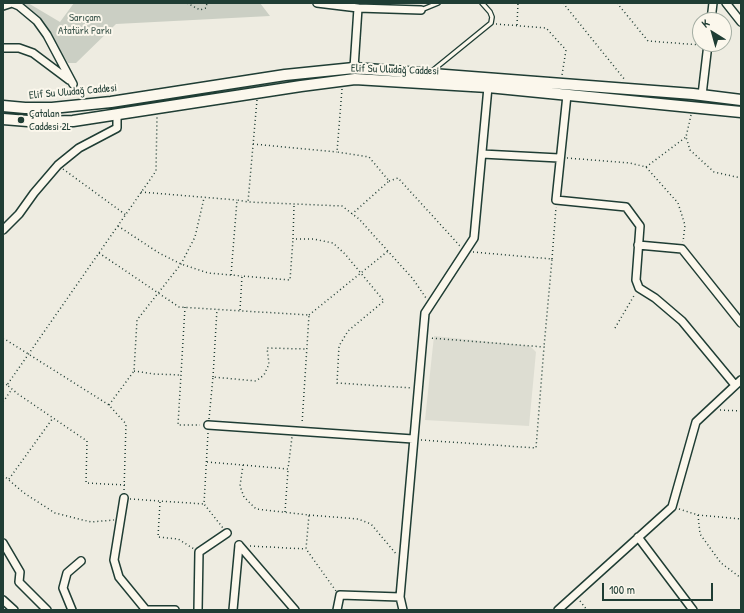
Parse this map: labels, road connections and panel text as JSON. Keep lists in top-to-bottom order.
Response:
{
  "streets": {
    "main road": ["Elif Su Uludağ Caddesi"]
  },
  "parks": ["Sarıçam Atatürk Parkı"],
  "places": ["Çatalan Caddesi 2L"],
  "scale_bar": "100 m",
  "north": "top left"
}
